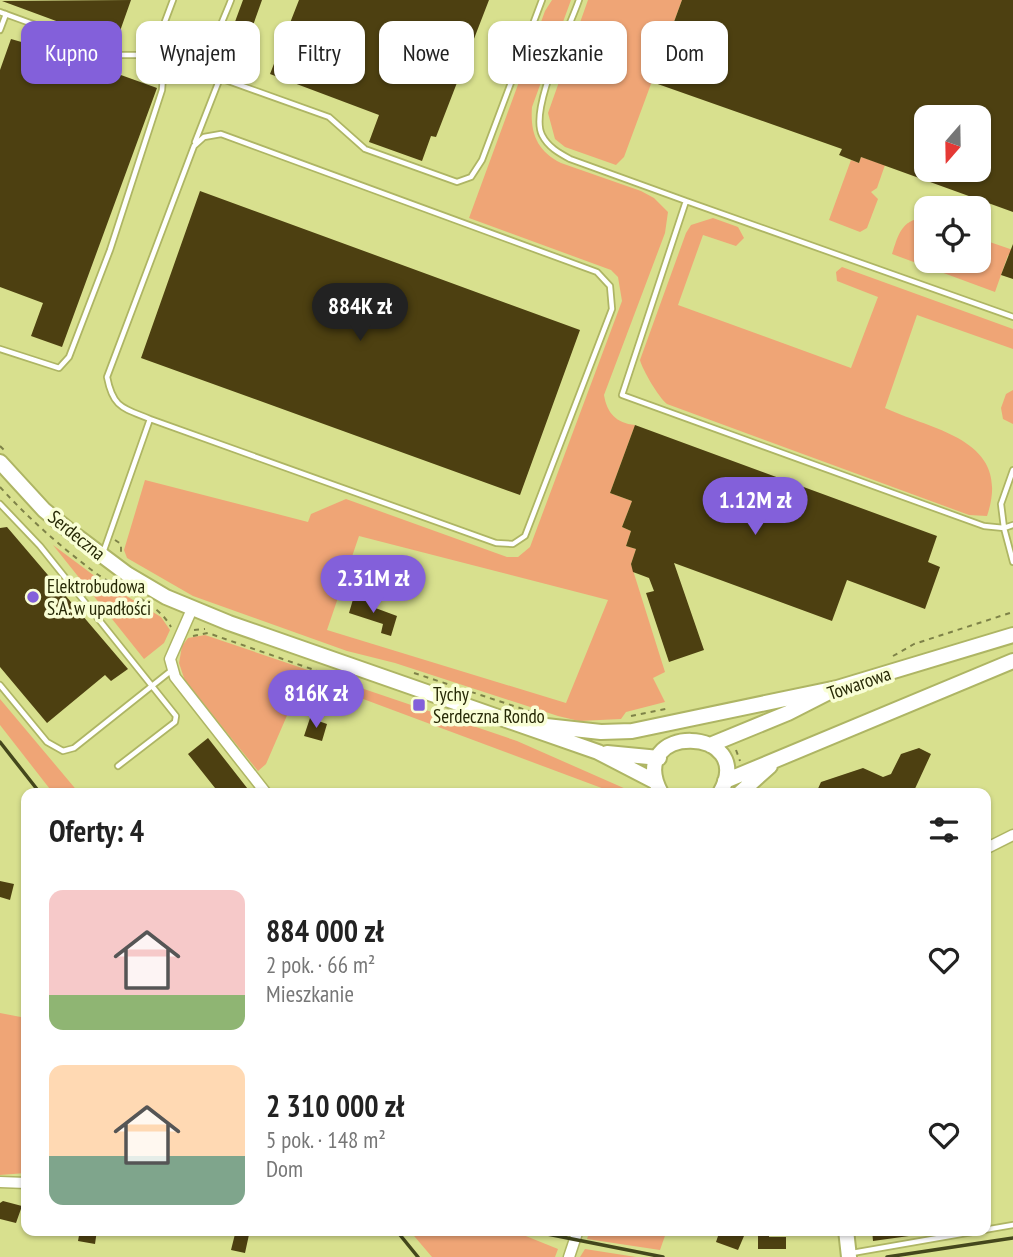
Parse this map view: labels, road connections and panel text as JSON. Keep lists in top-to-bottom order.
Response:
{
  "streets": {
    "street": ["Serdeczna", "Towarowa"]
  },
  "places": {
    "other": ["Elektrobudowa S.A. w upadłości"],
    "transit": ["Tychy Serdeczna Rondo"]
  },
  "north": "bottom",
  "page": {
    "chip": [
      "Kupno",
      "Wynajem",
      "Filtry",
      "Nowe",
      "Mieszkanie",
      "Dom"
    ],
    "price": [
      "884K zł",
      "1.12M zł",
      "2.31M zł",
      "816K zł"
    ],
    "heading": "Oferty: 4",
    "list": [
      {
        "name": "884 000 zł",
        "note": "2 pok. · 66 m² · Mieszkanie"
      },
      {
        "name": "2 310 000 zł",
        "note": "5 pok. · 148 m² · Dom"
      }
    ]
  }
}
